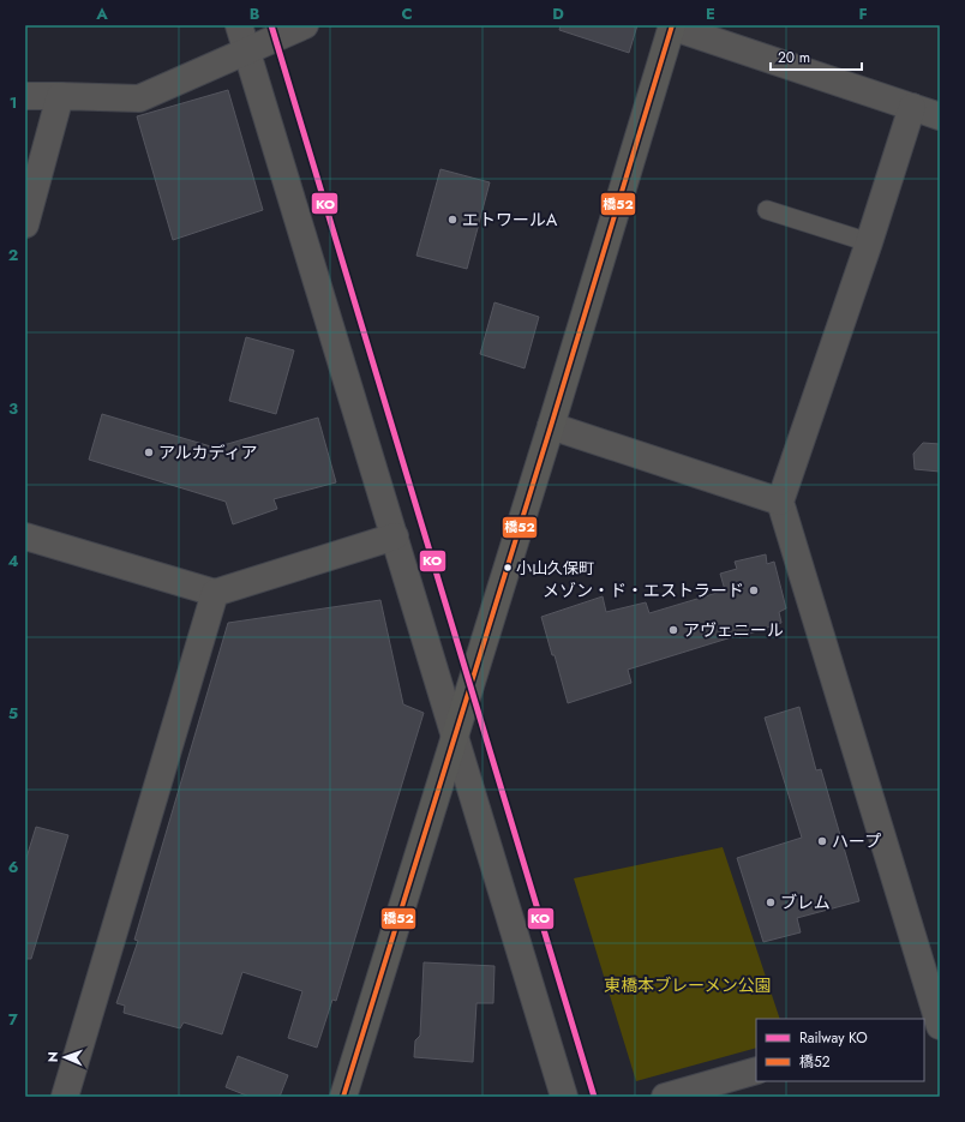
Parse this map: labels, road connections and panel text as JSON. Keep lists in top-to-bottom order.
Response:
{
  "parks": ["東橋本ブレーメン公園"],
  "places": [
    "エトワールA",
    "アルカディア",
    "小山久保町",
    "メゾン・ド・エストラード",
    "アヴェニール",
    "ハープ",
    "ブレム"
  ],
  "lines": ["rail line KO", "transit line 橋52"],
  "legend": ["Railway KO", "橋52"],
  "scale_bar": "20 m",
  "north": "left",
  "grid": {
    "columns": [
      "A",
      "B",
      "C",
      "D",
      "E",
      "F"
    ],
    "rows": [
      "1",
      "2",
      "3",
      "4",
      "5",
      "6",
      "7"
    ]
  }
}
